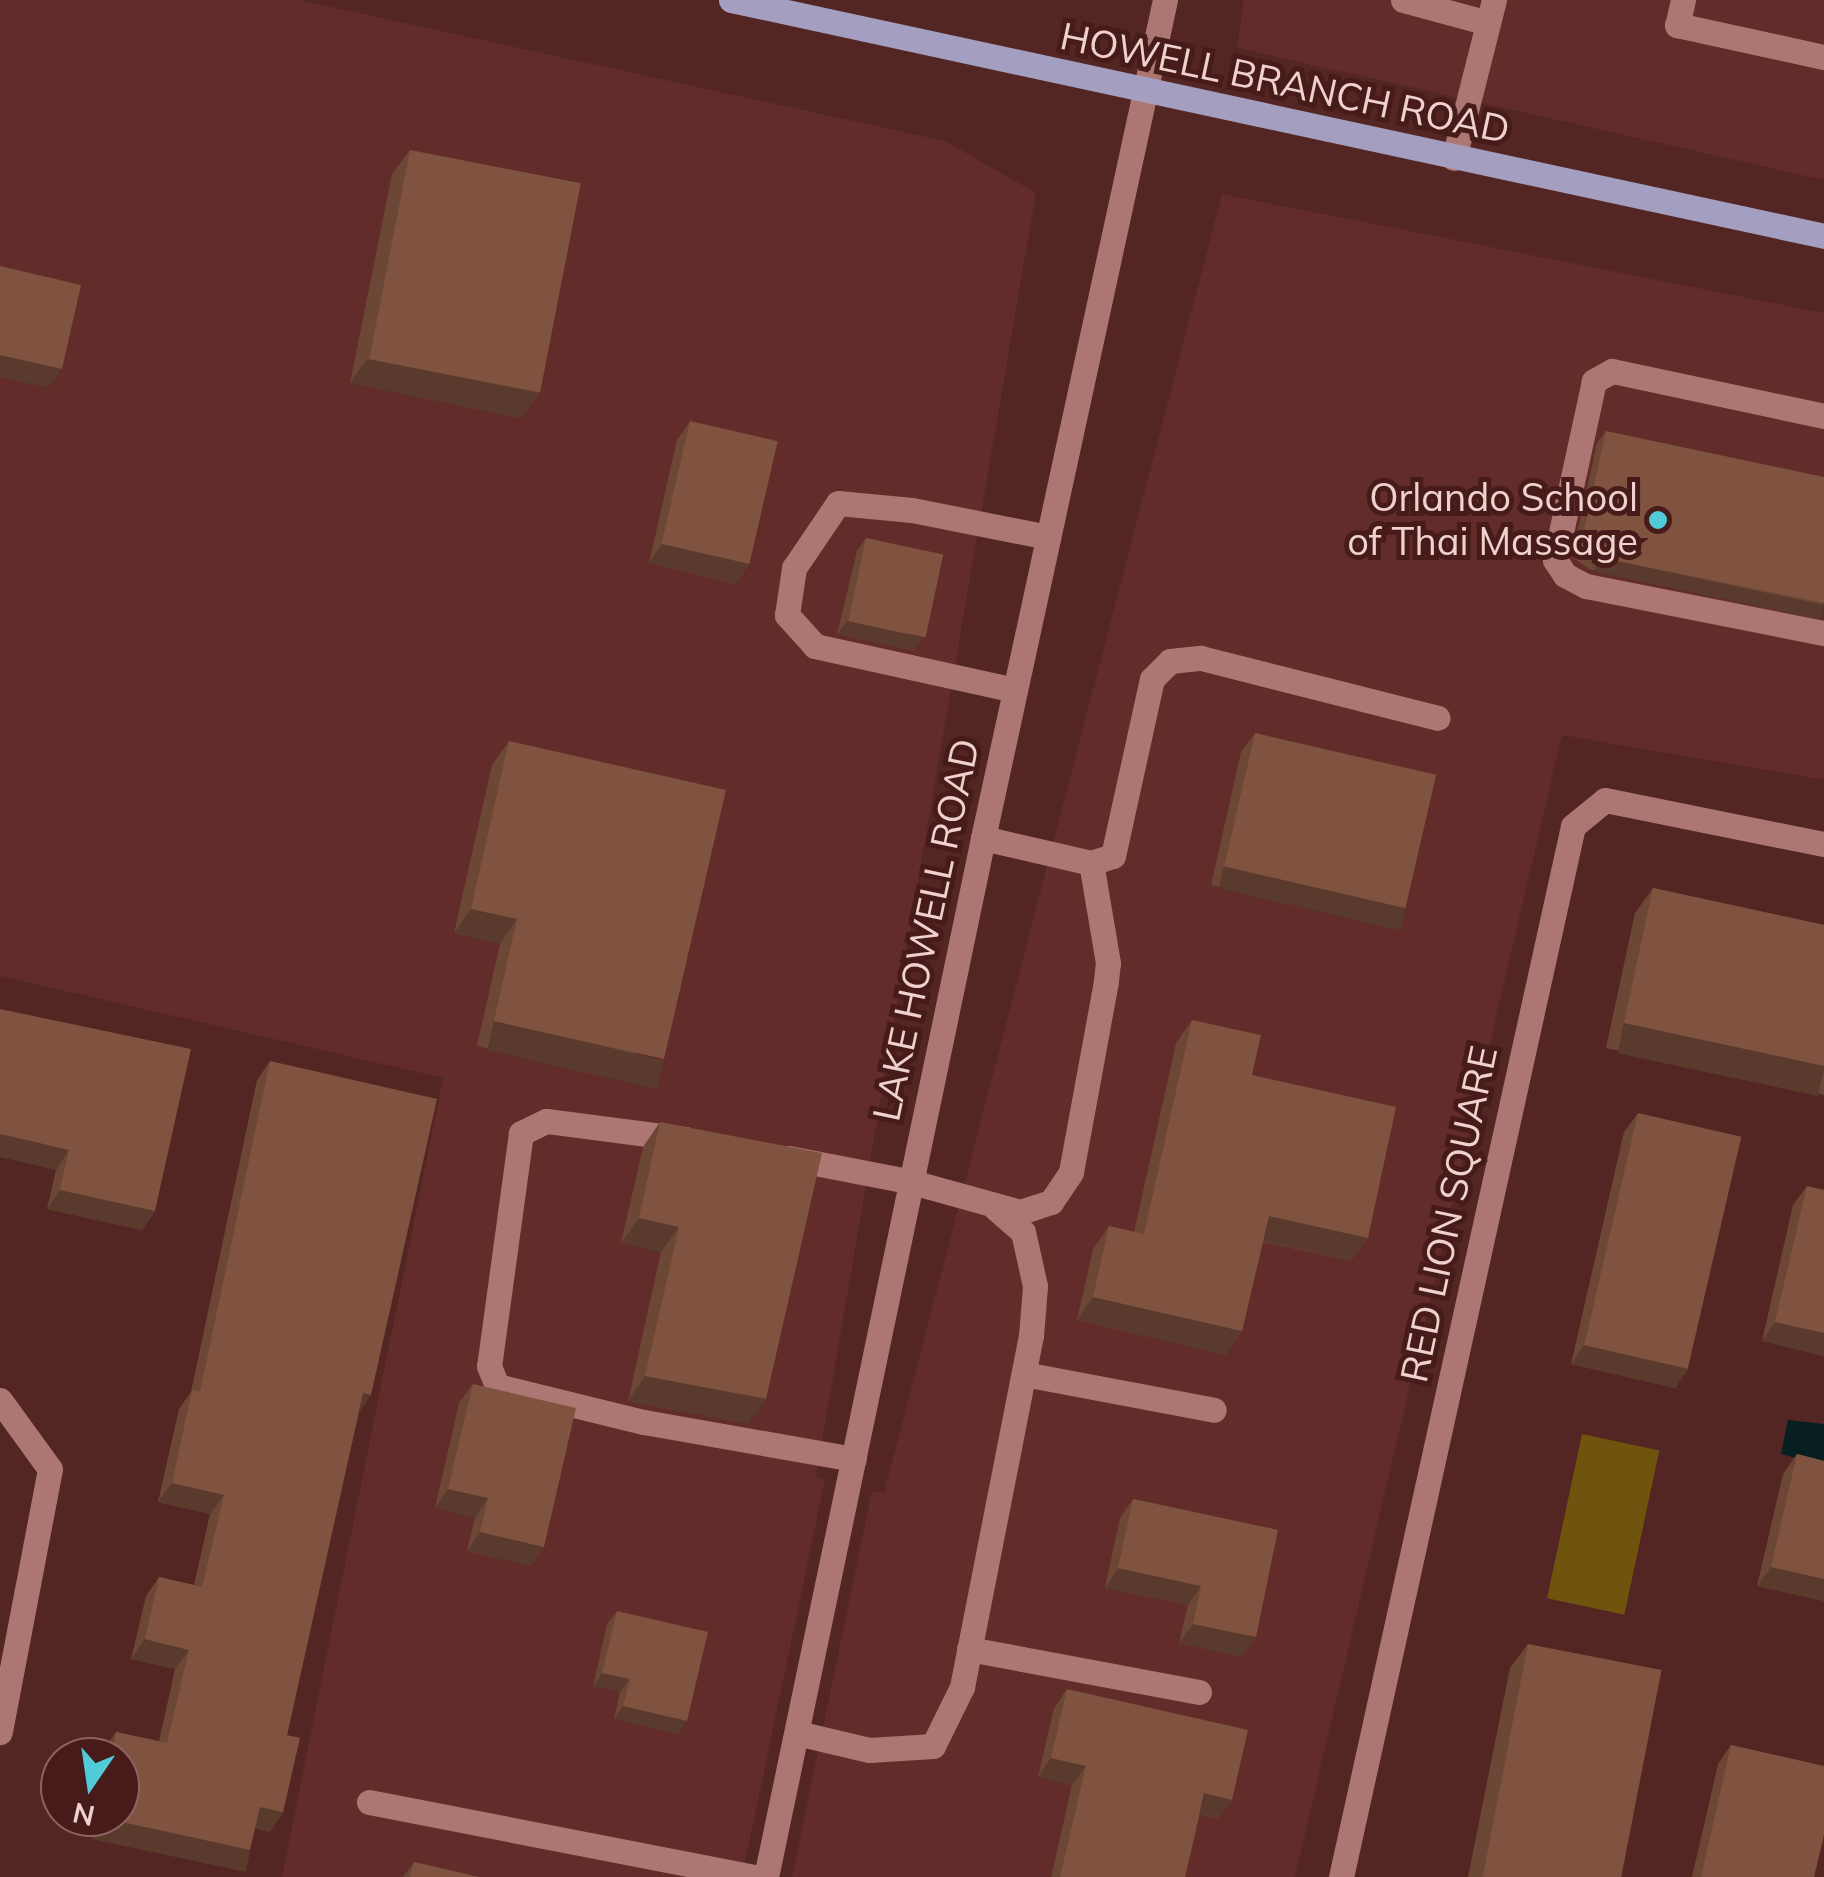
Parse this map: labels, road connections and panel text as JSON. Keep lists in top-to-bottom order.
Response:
{
  "streets": {
    "main road": ["HOWELL BRANCH ROAD"],
    "street": ["LAKE HOWELL ROAD", "RED LION SQUARE"]
  },
  "crossings": [
    ["HOWELL BRANCH ROAD", "LAKE HOWELL ROAD"]
  ],
  "places": ["Orlando School of Thai Massage"],
  "north": "bottom"
}
